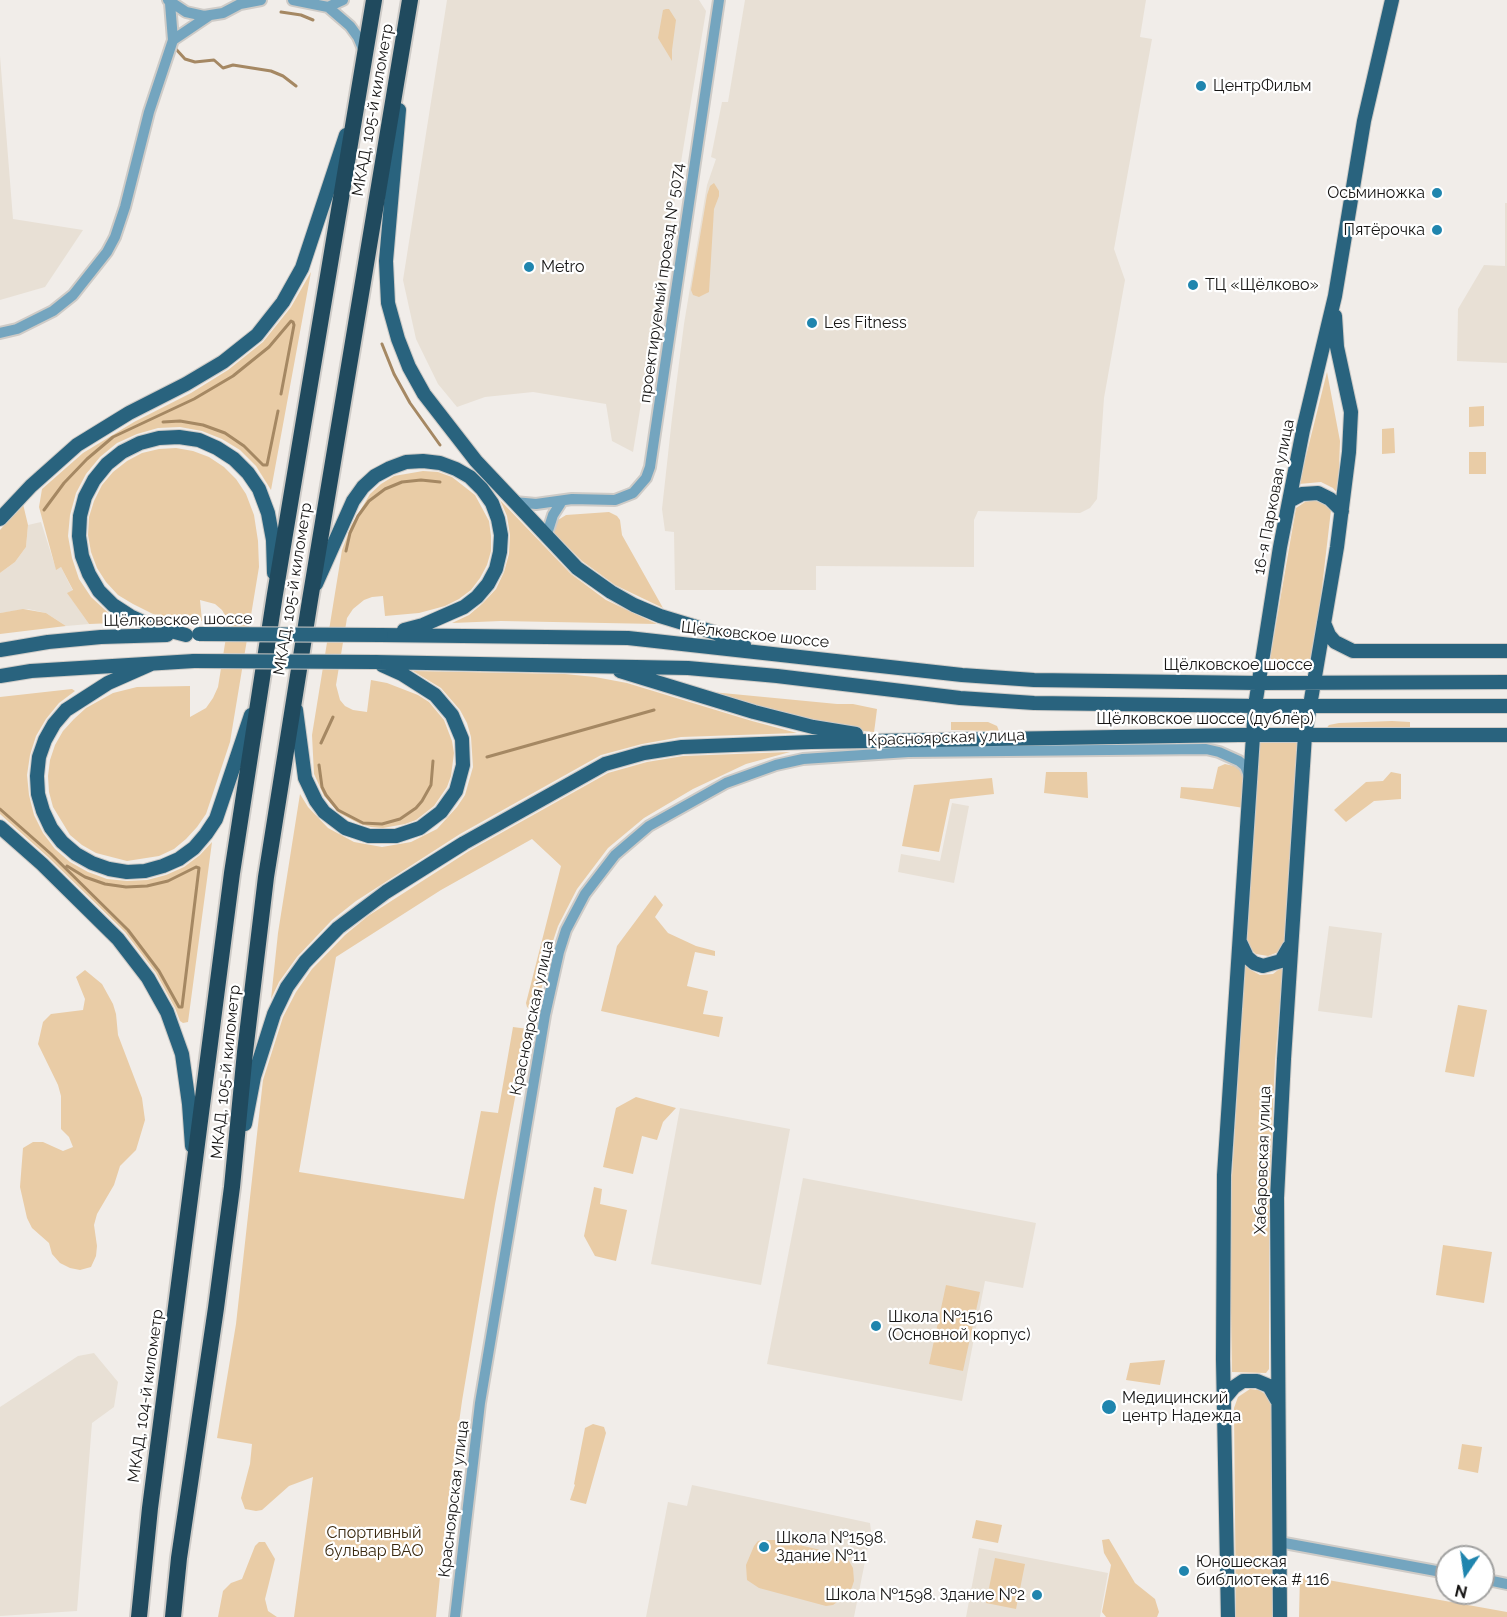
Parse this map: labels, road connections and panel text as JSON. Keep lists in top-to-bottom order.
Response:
{
  "streets": {
    "highway": ["МКАД, 105-й километр", "МКАД, 104-й километр"],
    "main road": [
      "16-я Парковая улица",
      "Щёлковское шоссе",
      "Щёлковское шоссе (дублёр)",
      "Хабаровская улица"
    ],
    "street": ["проектируемый проезд № 5074", "Красноярская улица"]
  },
  "crossings": [
    ["МКАД, 105-й километр", "МКАД, 104-й километр"],
    ["16-я Парковая улица", "Щёлковское шоссе"],
    ["16-я Парковая улица", "Хабаровская улица"],
    ["Щёлковское шоссе (дублёр)", "Хабаровская улица"]
  ],
  "parks": ["Спортивный бульвар ВАО"],
  "places": [
    "ЦентрФильм",
    "Осьминожка",
    "Пятёрочка",
    "Metro",
    "ТЦ «Щёлково»",
    "Les Fitness",
    "Школа №1516 (Основной корпус)",
    "Медицинский центр Надежда",
    "Школа №1598. Здание №11",
    "Юношеская библиотека # 116",
    "Школа №1598. Здание №2"
  ],
  "north": "bottom"
}
